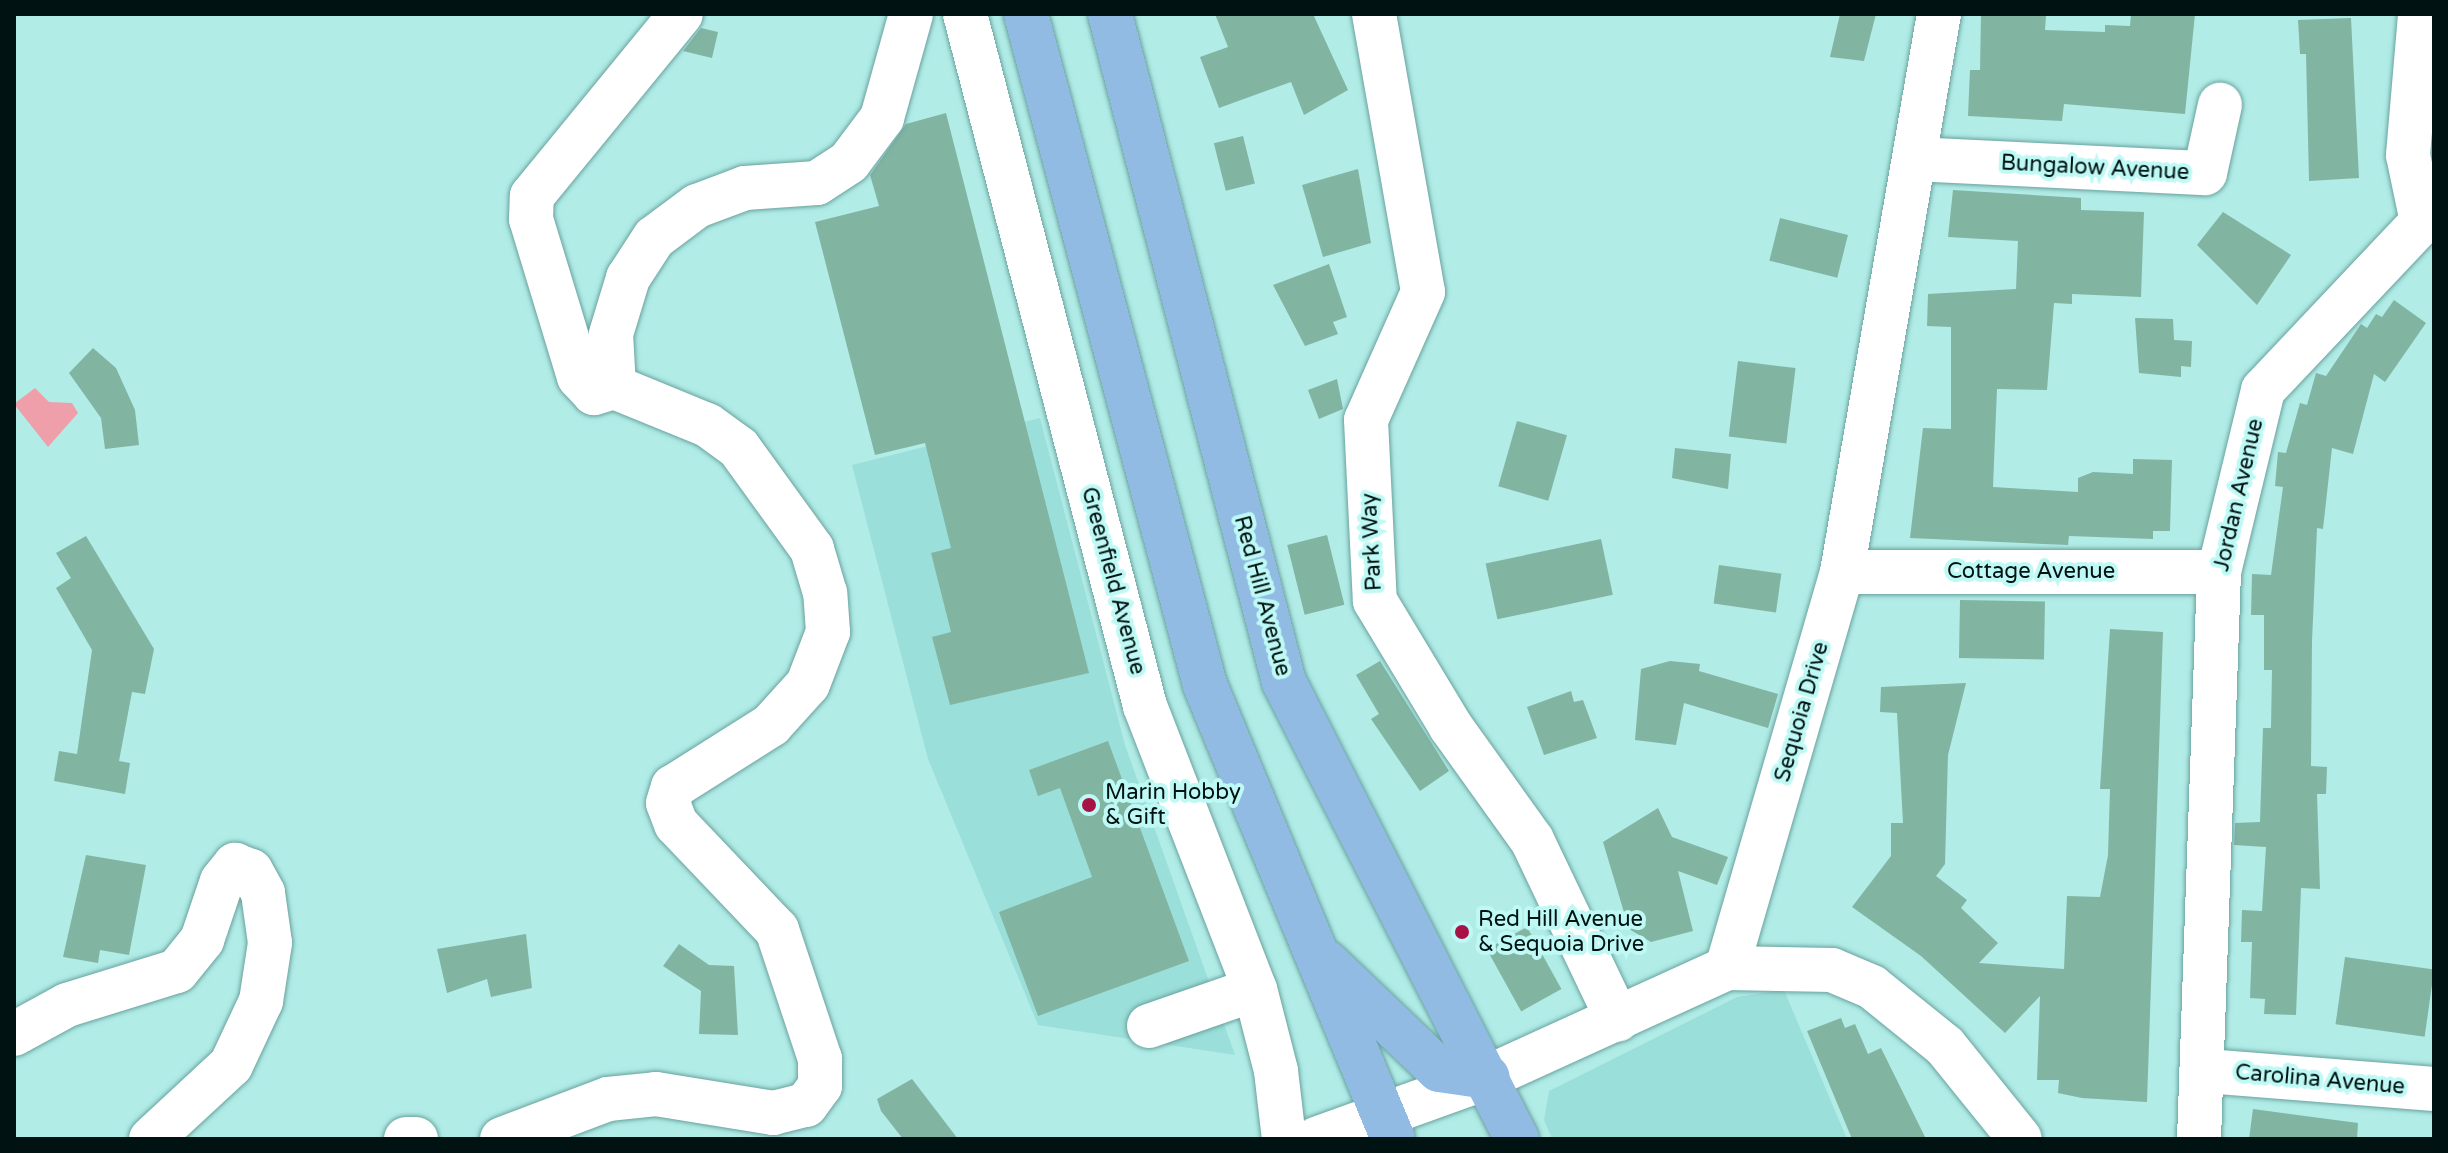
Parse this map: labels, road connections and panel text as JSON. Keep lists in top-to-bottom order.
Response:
{
  "streets": {
    "main road": ["Red Hill Avenue"],
    "street": [
      "Bungalow Avenue",
      "Jordan Avenue",
      "Park Way",
      "Cottage Avenue",
      "Greenfield Avenue",
      "Sequoia Drive",
      "Carolina Avenue"
    ]
  },
  "crossings": [
    ["Bungalow Avenue", "Sequoia Drive"],
    ["Jordan Avenue", "Cottage Avenue"],
    ["Jordan Avenue", "Carolina Avenue"],
    ["Cottage Avenue", "Sequoia Drive"]
  ],
  "places": ["Marin Hobby & Gift", "Red Hill Avenue & Sequoia Drive"]
}
